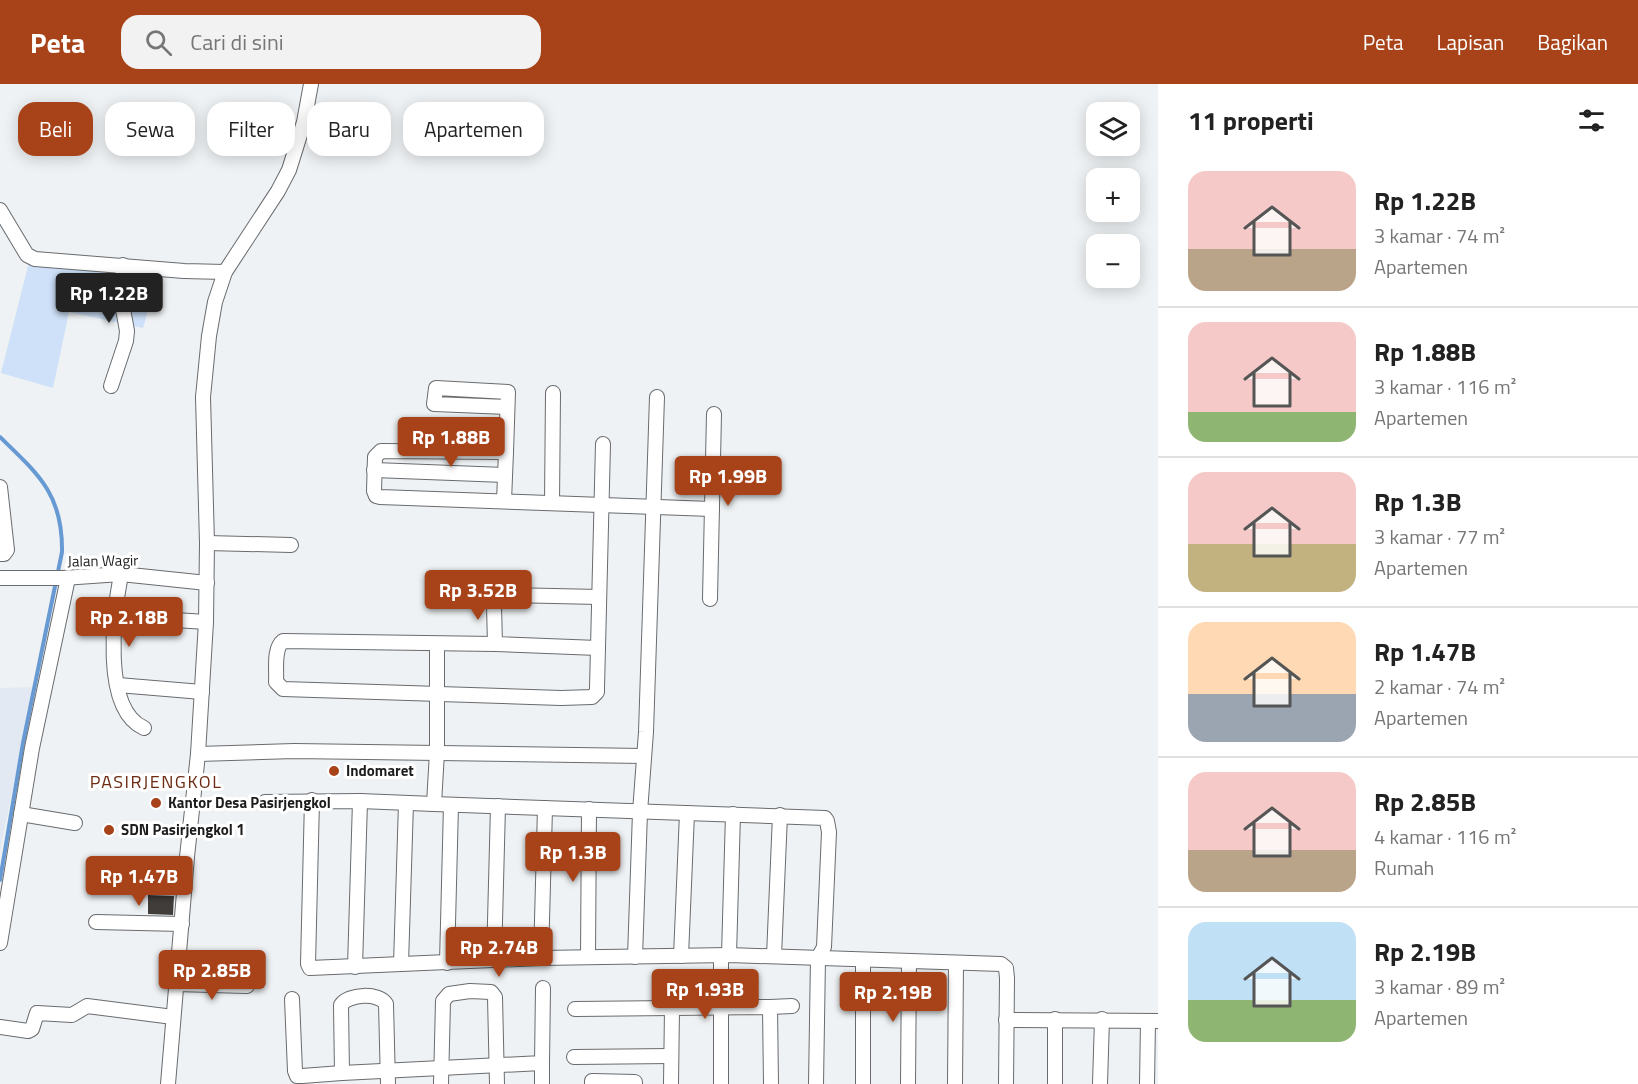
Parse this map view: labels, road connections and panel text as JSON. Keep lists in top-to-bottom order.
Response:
{
  "streets": {
    "street": ["Jalan Wagir"]
  },
  "districts": ["PASIRJENGKOL"],
  "places": ["Indomaret", "Kantor Desa Pasirjengkol", "SDN Pasirjengkol 1"],
  "page": {
    "header": "Peta",
    "search": "Cari di sini",
    "nav": ["Peta", "Lapisan", "Bagikan"],
    "heading": "11 properti",
    "map_buttons": ["+", "−"],
    "chip": [
      "Beli",
      "Sewa",
      "Filter",
      "Baru",
      "Apartemen"
    ],
    "list": [
      {
        "name": "Rp 1.22B",
        "note": "3 kamar · 74 m² · Apartemen"
      },
      {
        "name": "Rp 1.88B",
        "note": "3 kamar · 116 m² · Apartemen"
      },
      {
        "name": "Rp 1.3B",
        "note": "3 kamar · 77 m² · Apartemen"
      },
      {
        "name": "Rp 1.47B",
        "note": "2 kamar · 74 m² · Apartemen"
      },
      {
        "name": "Rp 2.85B",
        "note": "4 kamar · 116 m² · Rumah"
      },
      {
        "name": "Rp 2.19B",
        "note": "3 kamar · 89 m² · Apartemen"
      }
    ],
    "price": [
      "Rp 1.22B",
      "Rp 1.88B",
      "Rp 1.99B",
      "Rp 3.52B",
      "Rp 2.18B",
      "Rp 1.3B",
      "Rp 1.47B",
      "Rp 2.74B",
      "Rp 2.85B",
      "Rp 1.93B",
      "Rp 2.19B"
    ]
  }
}
